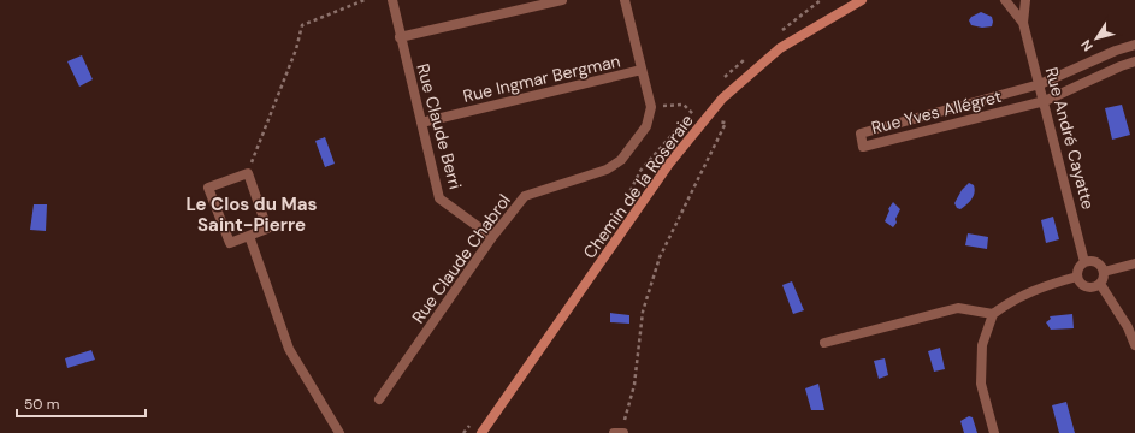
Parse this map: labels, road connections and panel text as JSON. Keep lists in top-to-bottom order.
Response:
{
  "streets": {
    "street": [
      "Rue Ingmar Bergman",
      "Rue Yves Allégret",
      "Rue Claude Berri",
      "Rue André Cayatte",
      "Chemin de la Roseraie",
      "Rue Claude Chabrol"
    ]
  },
  "crossings": [
    ["Rue Ingmar Bergman", "Rue Claude Berri"],
    ["Rue Yves Allégret", "Rue André Cayatte"],
    ["Rue Claude Berri", "Rue Claude Chabrol"]
  ],
  "districts": ["Le Clos du Mas Saint-Pierre"],
  "scale_bar": "50 m",
  "north": "bottom left"
}
